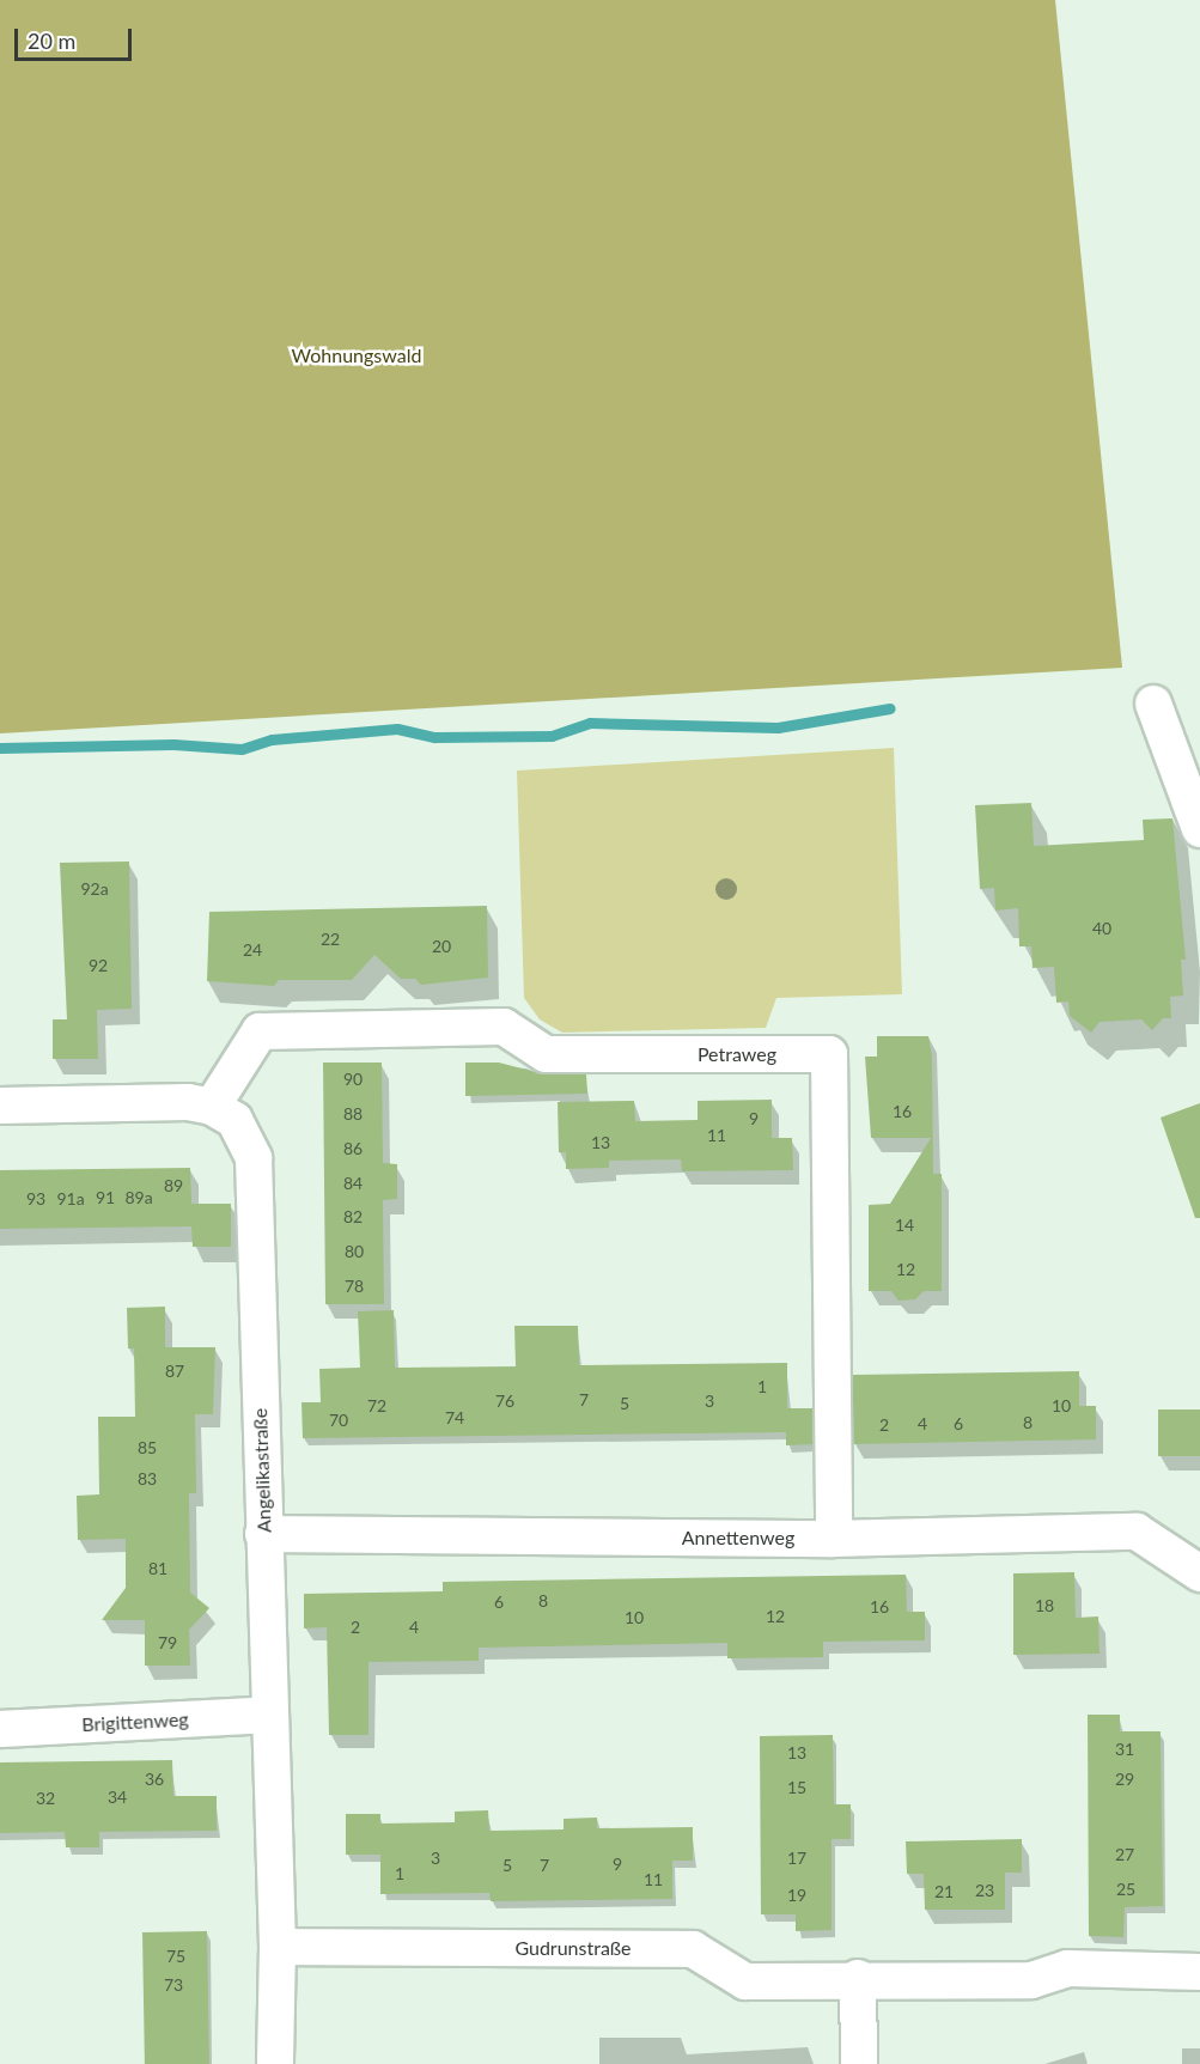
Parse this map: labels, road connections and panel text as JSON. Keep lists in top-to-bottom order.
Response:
{
  "streets": {
    "street": [
      "Petraweg",
      "Angelikastraße",
      "Annettenweg",
      "Brigittenweg",
      "Gudrunstraße"
    ]
  },
  "crossings": [
    ["Petraweg", "Angelikastraße"],
    ["Petraweg", "Annettenweg"],
    ["Angelikastraße", "Annettenweg"],
    ["Angelikastraße", "Brigittenweg"],
    ["Angelikastraße", "Gudrunstraße"]
  ],
  "parks": ["Wohnungswald"],
  "house_numbers": [
    "92a",
    "40",
    "22",
    "20",
    "24",
    "92",
    "90",
    "16",
    "88",
    "9",
    "11",
    "13",
    "86",
    "84",
    "89",
    "91",
    "89a",
    "93",
    "91a",
    "82",
    "14",
    "80",
    "12",
    "78",
    "87",
    "1",
    "7",
    "76",
    "3",
    "5",
    "72",
    "10",
    "74",
    "70",
    "8",
    "4",
    "6",
    "2",
    "85",
    "83",
    "81",
    "8",
    "6",
    "18",
    "16",
    "12",
    "10",
    "2",
    "4",
    "79",
    "31",
    "13",
    "36",
    "29",
    "15",
    "34",
    "32",
    "27",
    "3",
    "17",
    "9",
    "5",
    "7",
    "1",
    "11",
    "25",
    "23",
    "21",
    "19",
    "75",
    "73"
  ],
  "scale_bar": "20 m"
}
